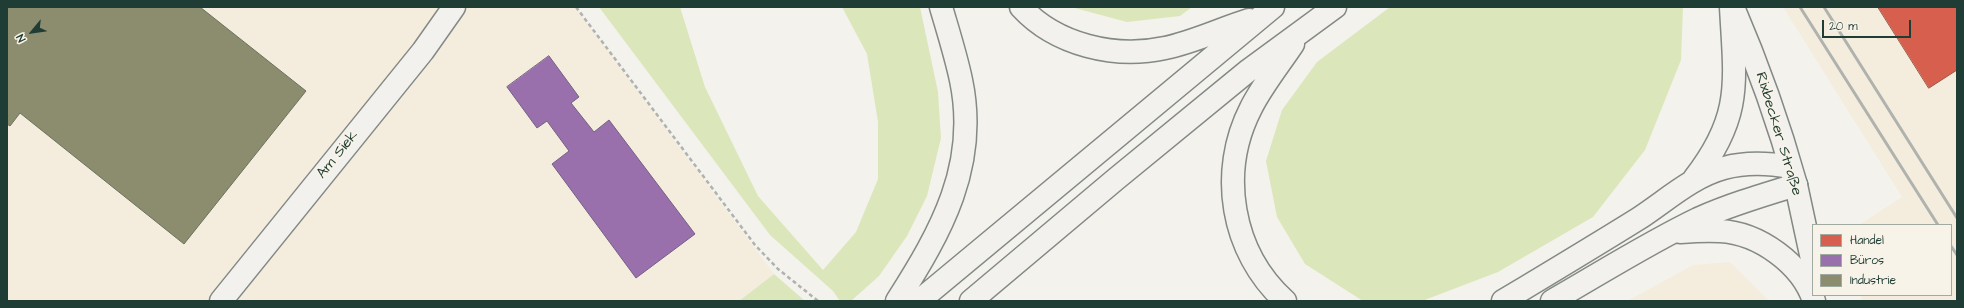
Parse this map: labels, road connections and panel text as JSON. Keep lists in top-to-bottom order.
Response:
{
  "streets": {
    "main road": ["Rixbecker Straße", "Am Siek"]
  },
  "legend": ["Handel", "Büros", "Industrie"],
  "scale_bar": "20 m",
  "north": "bottom left"
}
